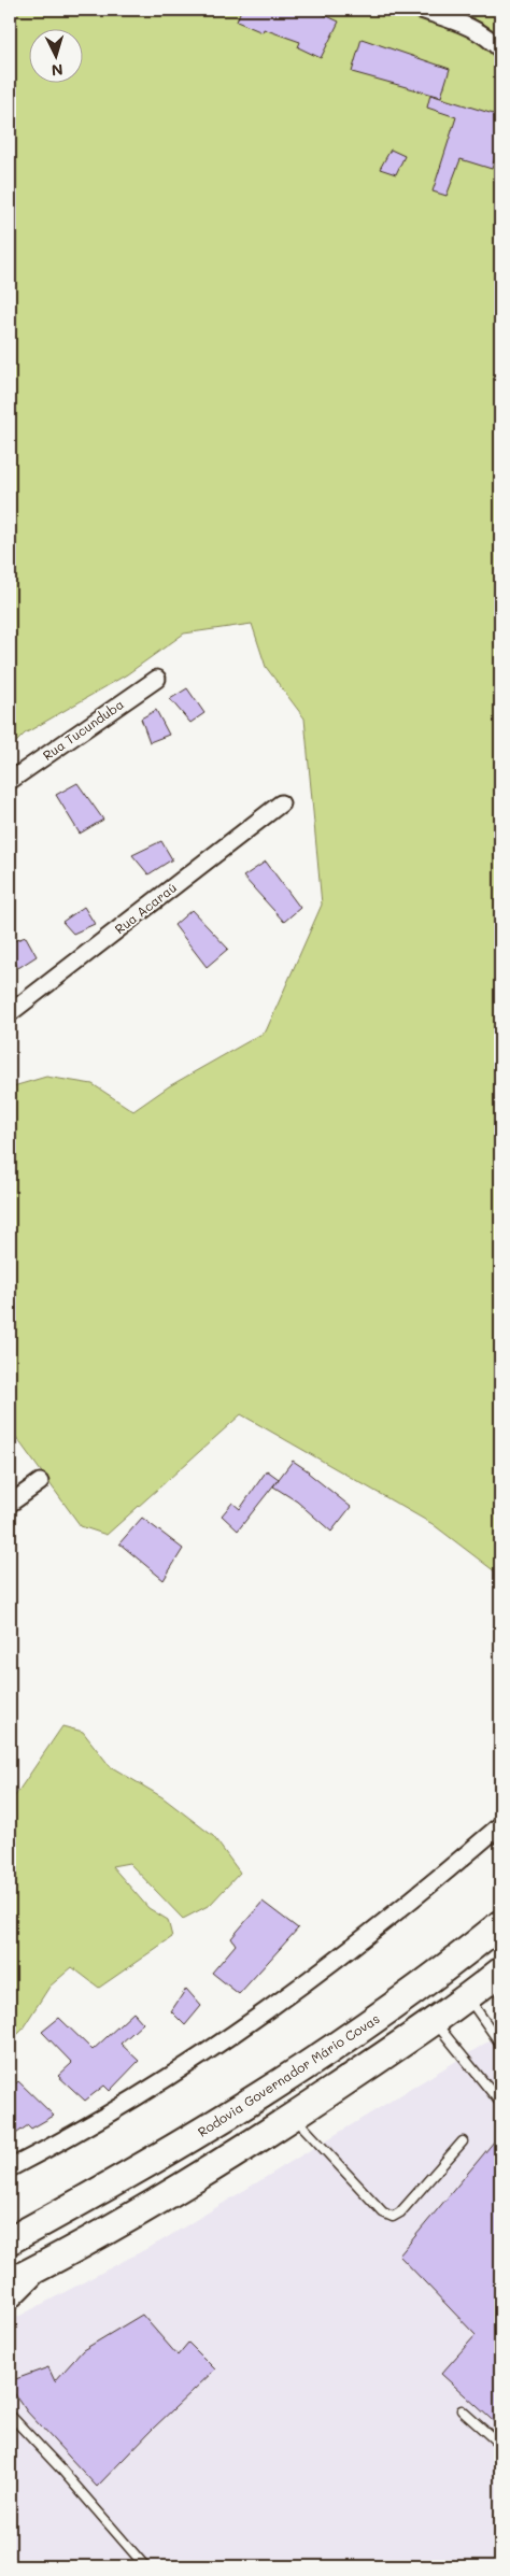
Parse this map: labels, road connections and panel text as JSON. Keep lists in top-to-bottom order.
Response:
{
  "streets": {
    "highway": ["Rodovia Governador Mário Covas"],
    "street": ["Rua Tucunduba", "Rua Acaraú"]
  },
  "north": "bottom"
}
